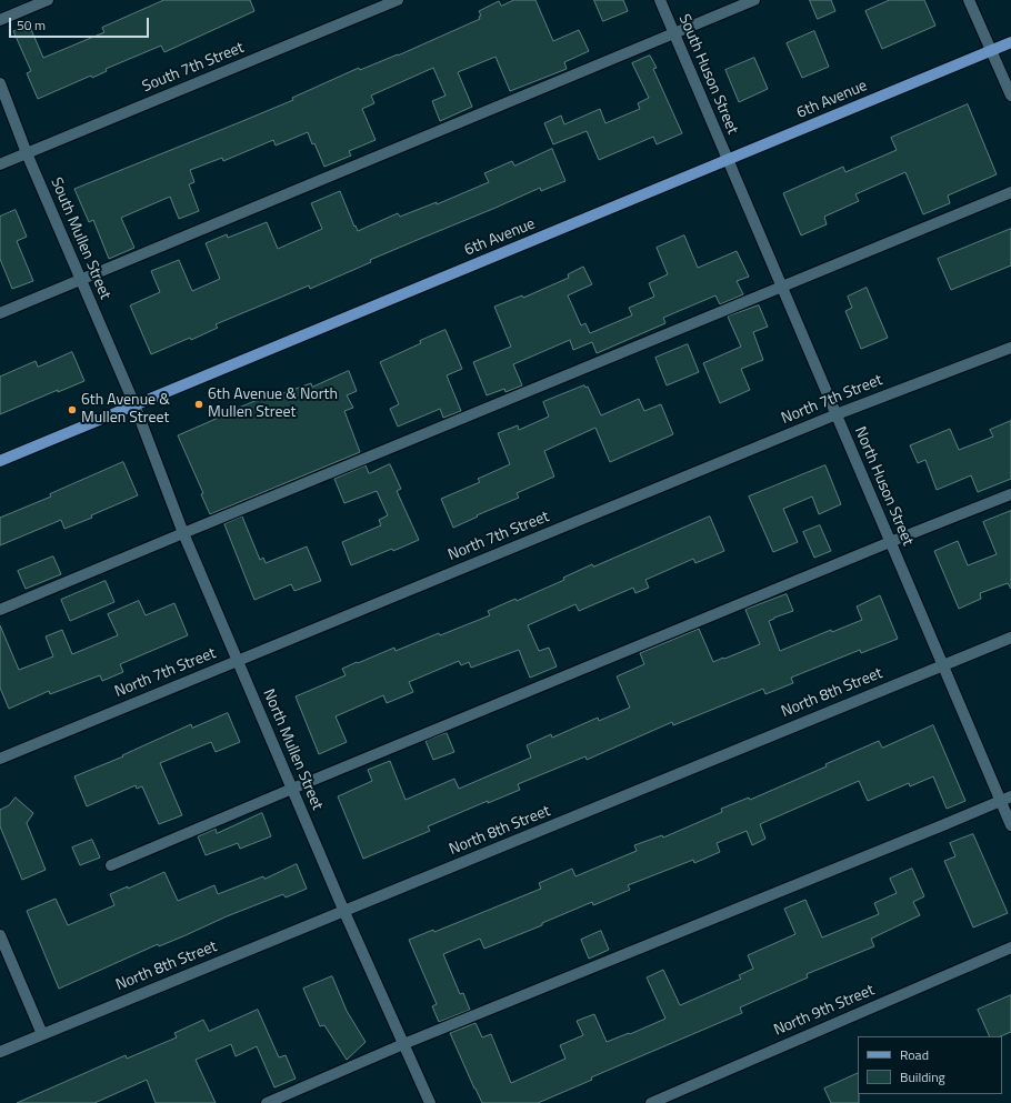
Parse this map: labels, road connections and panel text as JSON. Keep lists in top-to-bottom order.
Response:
{
  "streets": {
    "main road": ["6th Avenue"],
    "street": [
      "South 7th Street",
      "South Huson Street",
      "South Mullen Street",
      "North 7th Street",
      "North Huson Street",
      "North 8th Street",
      "North Mullen Street",
      "North 9th Street"
    ]
  },
  "crossings": [
    ["South 7th Street", "South Mullen Street"],
    ["South Huson Street", "6th Avenue"],
    ["South Huson Street", "North Huson Street"],
    ["6th Avenue", "South Mullen Street"],
    ["6th Avenue", "North Huson Street"],
    ["6th Avenue", "North Mullen Street"],
    ["South Mullen Street", "North Mullen Street"],
    ["North 7th Street", "North Huson Street"],
    ["North 7th Street", "North Mullen Street"],
    ["North Huson Street", "North 8th Street"],
    ["North 8th Street", "North Mullen Street"]
  ],
  "places": ["6th Avenue & North Mullen Street", "6th Avenue & Mullen Street"],
  "legend": ["Road", "Building"],
  "scale_bar": "50 m"
}
